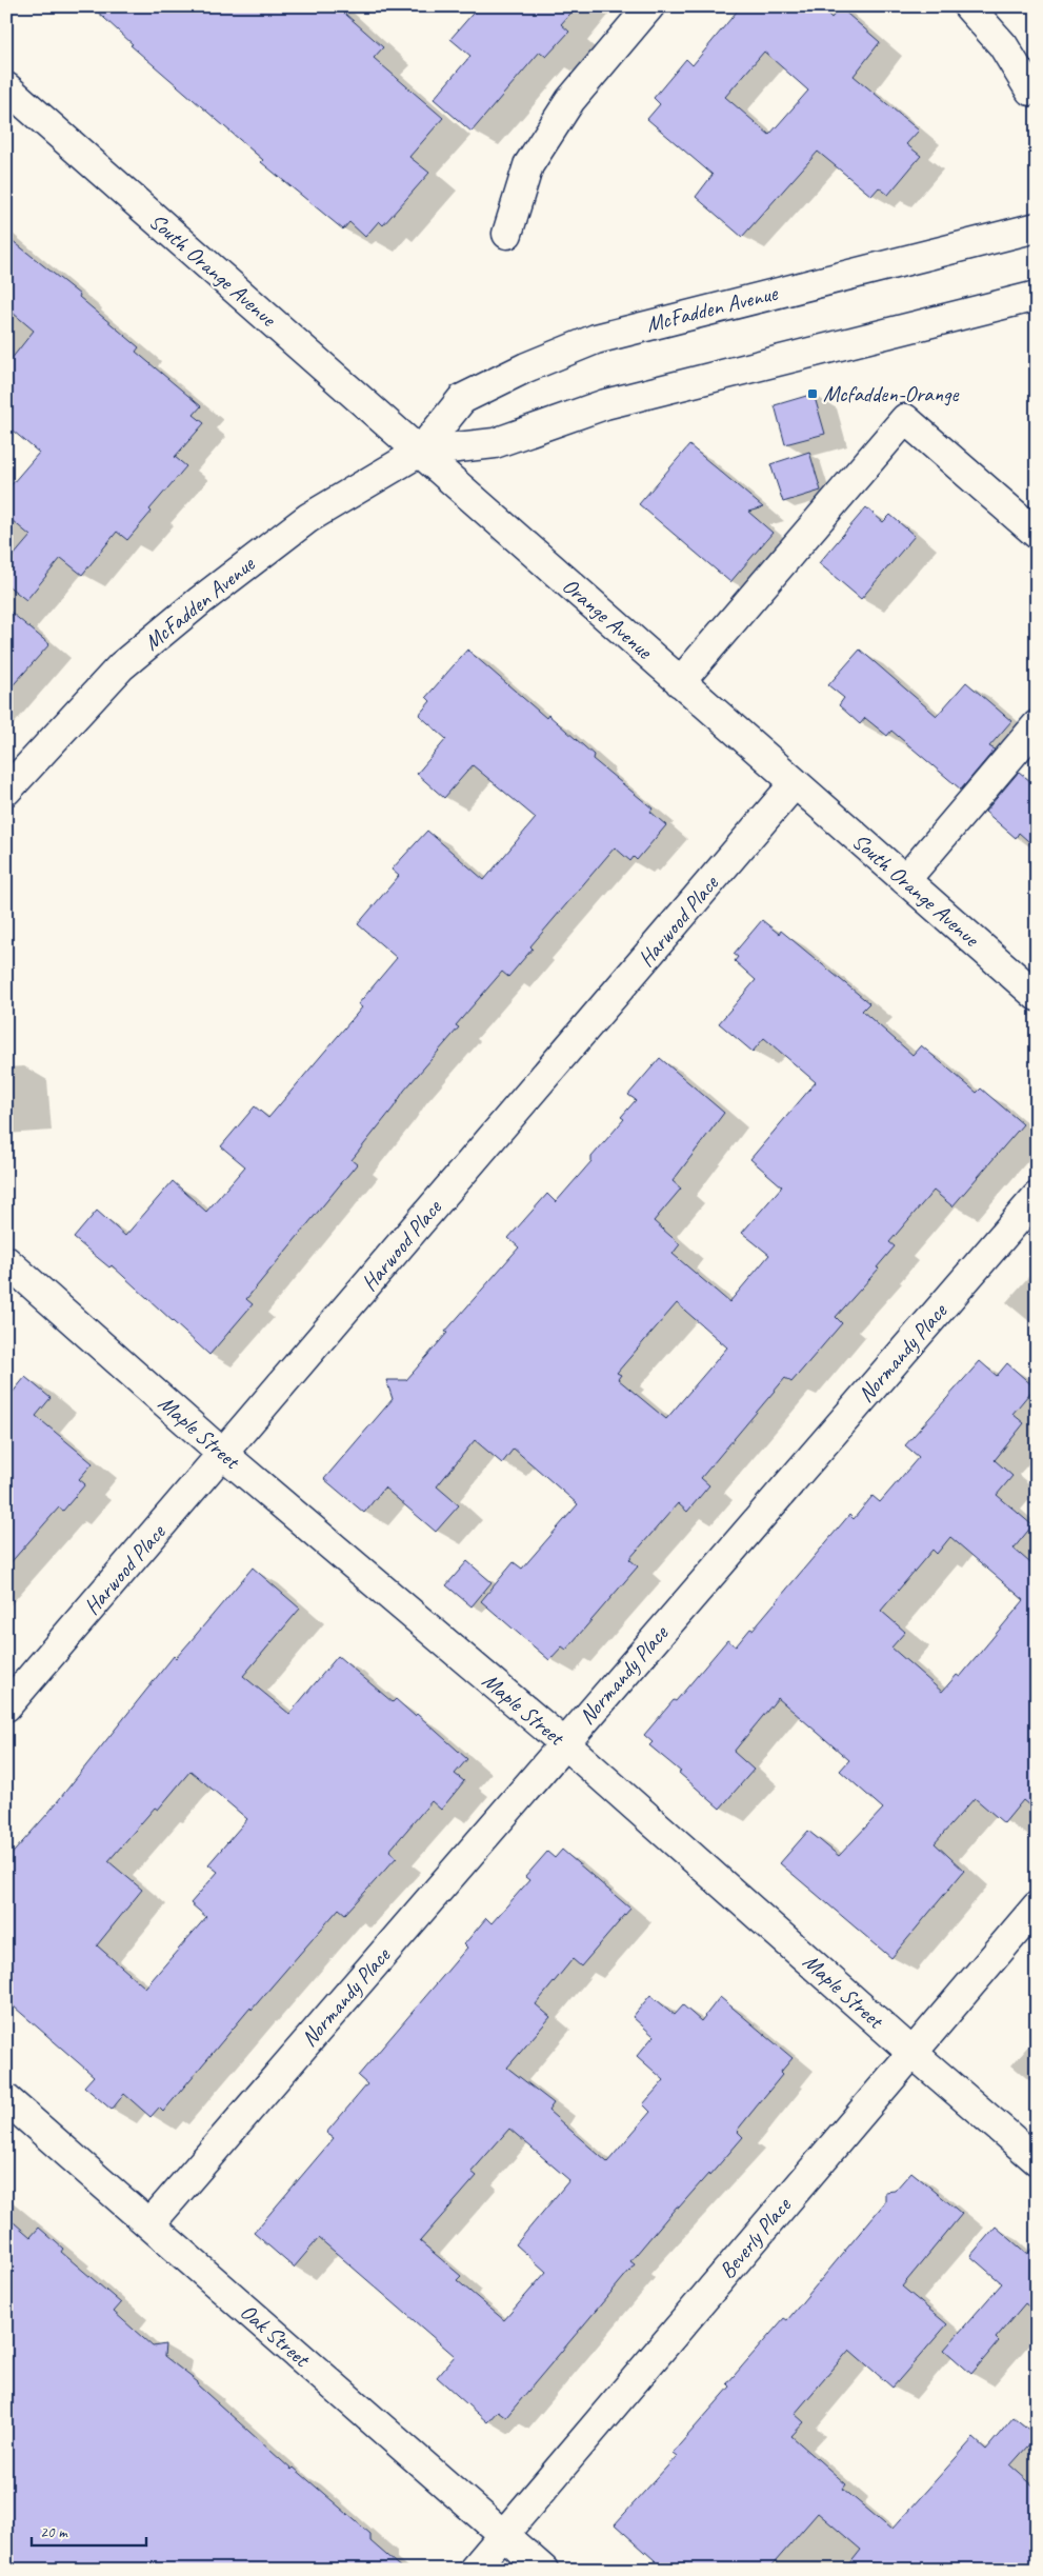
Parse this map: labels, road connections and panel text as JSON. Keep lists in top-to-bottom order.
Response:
{
  "streets": {
    "street": [
      "South Orange Avenue",
      "McFadden Avenue",
      "Orange Avenue",
      "Harwood Place",
      "Normandy Place",
      "Maple Street",
      "Beverly Place",
      "Oak Street"
    ]
  },
  "crossings": [
    ["South Orange Avenue", "McFadden Avenue"],
    ["South Orange Avenue", "Orange Avenue"],
    ["South Orange Avenue", "Harwood Place"],
    ["McFadden Avenue", "Orange Avenue"],
    ["Orange Avenue", "Harwood Place"],
    ["Harwood Place", "Maple Street"],
    ["Normandy Place", "Maple Street"],
    ["Normandy Place", "Oak Street"],
    ["Maple Street", "Beverly Place"],
    ["Beverly Place", "Oak Street"]
  ],
  "places": {
    "transit": ["Mcfadden-Orange"]
  },
  "scale_bar": "20 m"
}
